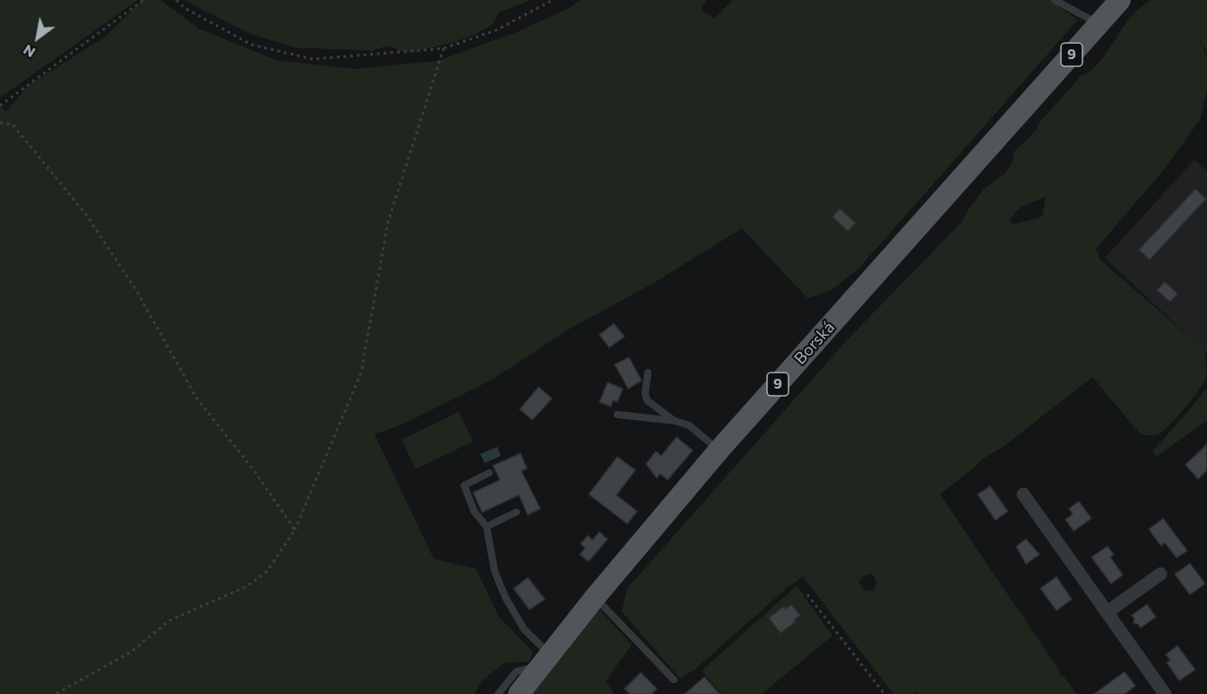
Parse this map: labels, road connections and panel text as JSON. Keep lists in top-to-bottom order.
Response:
{
  "streets": {
    "main road": ["9", "Borská"]
  },
  "north": "bottom left"
}
